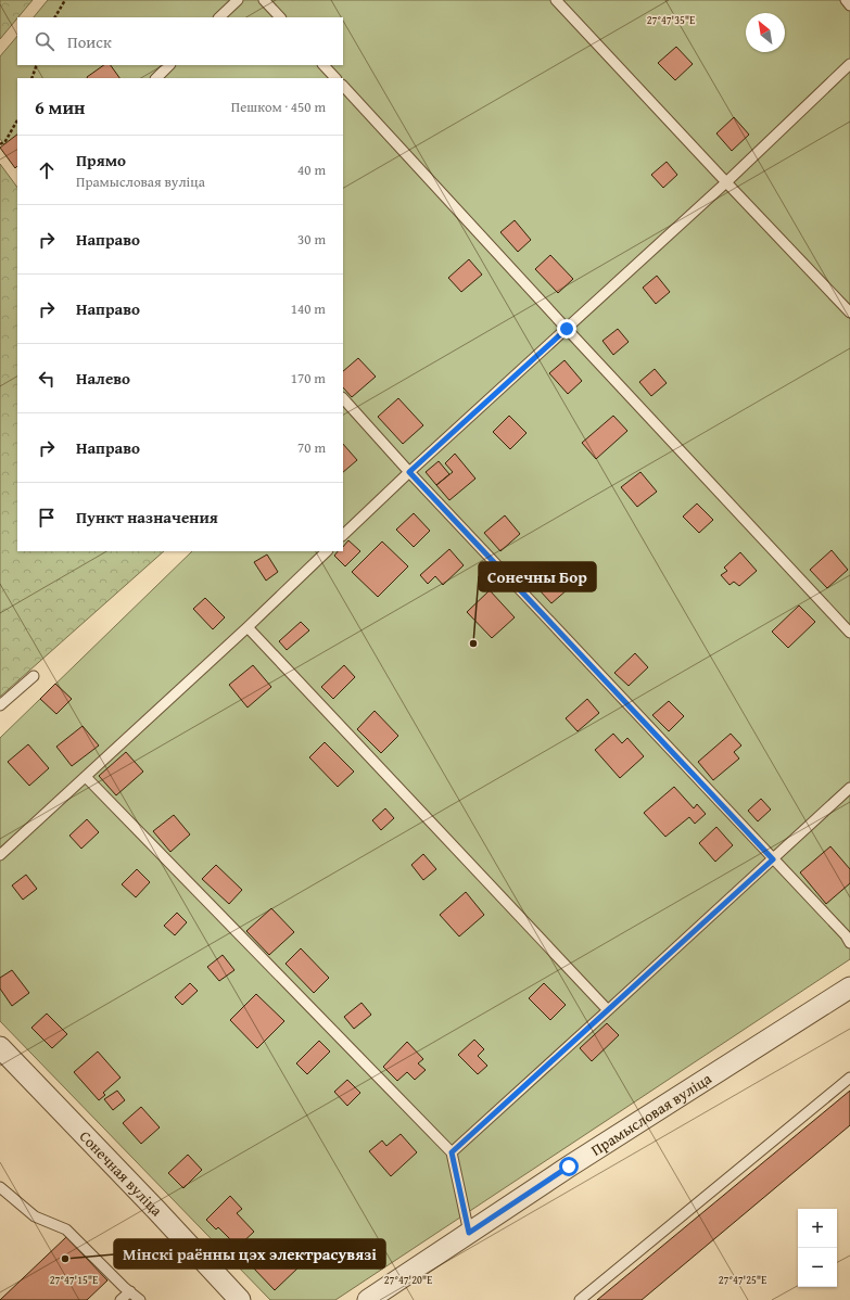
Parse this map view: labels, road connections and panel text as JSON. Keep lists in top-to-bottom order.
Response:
{
  "streets": {
    "street": ["Прамысловая вуліца", "Сонечная вуліца"]
  },
  "places": ["Сонечны Бор", "Мінскі раённы цэх электрасувязі"],
  "north": "top left",
  "page": {
    "search": "Поиск",
    "heading": ["6 мин", "Пешком · 450 m"],
    "list": [
      ["Прямо", "Прамысловая вуліца", "40 m"],
      ["Направо", "30 m"],
      ["Направо", "140 m"],
      ["Налево", "170 m"],
      ["Направо", "70 m"],
      "Пункт назначения"
    ],
    "map_buttons": ["+", "−"]
  },
  "coordinates": [
    "27°47'35\"E",
    "27°47'15\"E",
    "27°47'20\"E",
    "27°47'25\"E"
  ]
}
